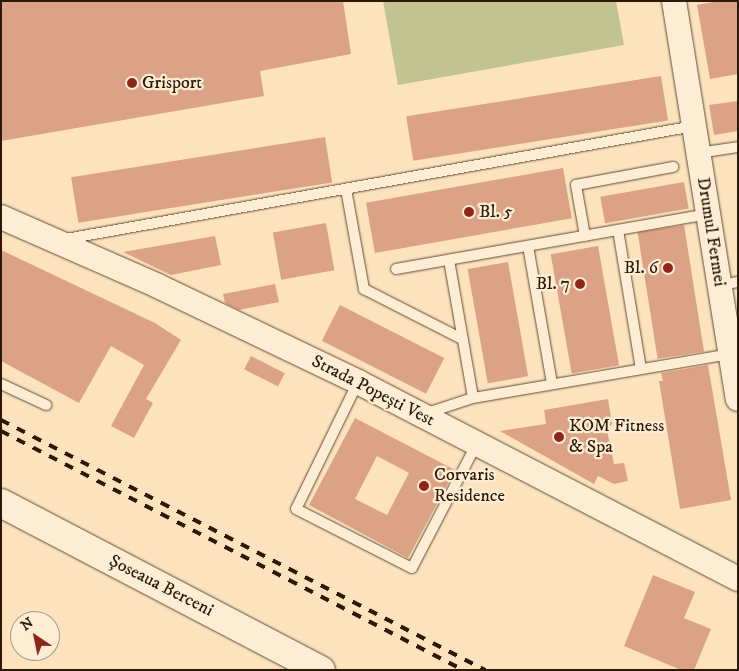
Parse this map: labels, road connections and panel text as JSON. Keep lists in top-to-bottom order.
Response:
{
  "streets": {
    "main road": ["Șoseaua Berceni"],
    "street": ["Drumul Fermei", "Strada Popești Vest"]
  },
  "places": [
    "Grisport",
    "Bl. 5",
    "Bl. 6",
    "Bl. 7",
    "KOM Fitness & Spa",
    "Corvaris Residence"
  ],
  "north": "top left"
}
